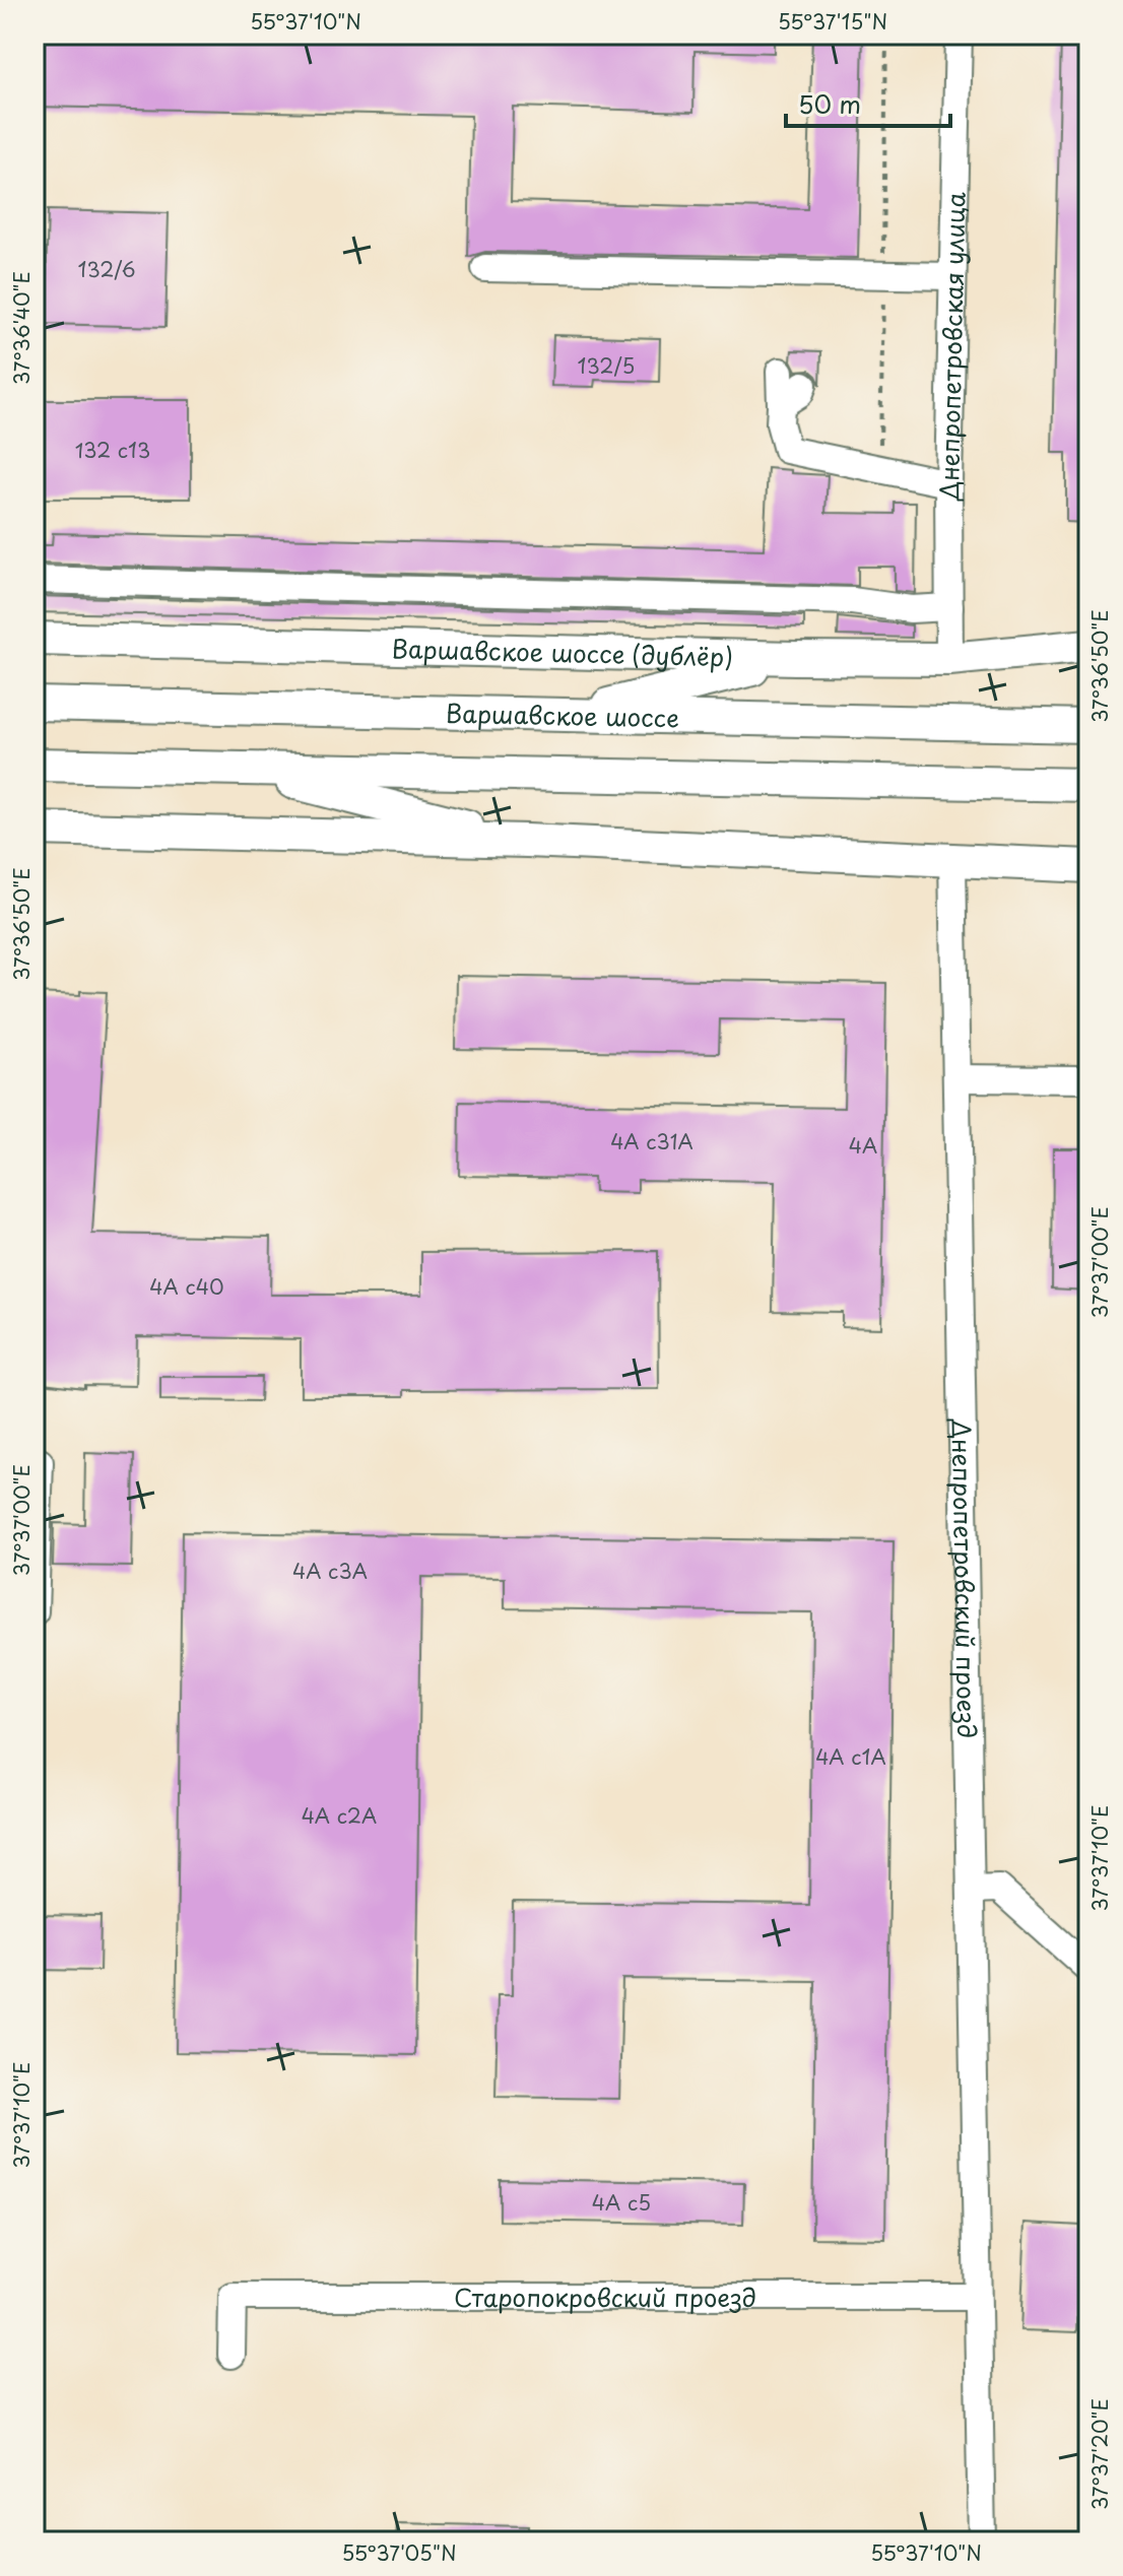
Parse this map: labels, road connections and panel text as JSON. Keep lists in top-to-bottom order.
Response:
{
  "streets": {
    "main road": ["Варшавское шоссе (дублёр)", "Варшавское шоссе"],
    "street": ["Днепропетровская улица", "Днепропетровский проезд", "Старопокровский проезд"]
  },
  "crossings": [
    ["Днепропетровская улица", "Варшавское шоссе (дублёр)"],
    ["Днепропетровский проезд", "Старопокровский проезд"]
  ],
  "house_numbers": [
    "132/6",
    "132/5",
    "132 с13",
    "4А с31А",
    "4А",
    "4А с40",
    "4А с3А",
    "4А с1А",
    "4А с2А",
    "4А с5"
  ],
  "scale_bar": "50 m",
  "coordinates": [
    "55°37'10\"N",
    "55°37'15\"N",
    "37°36'40\"E",
    "37°36'50\"E",
    "37°37'00\"E",
    "37°37'10\"E",
    "37°37'20\"E",
    "55°37'05\"N"
  ]
}
